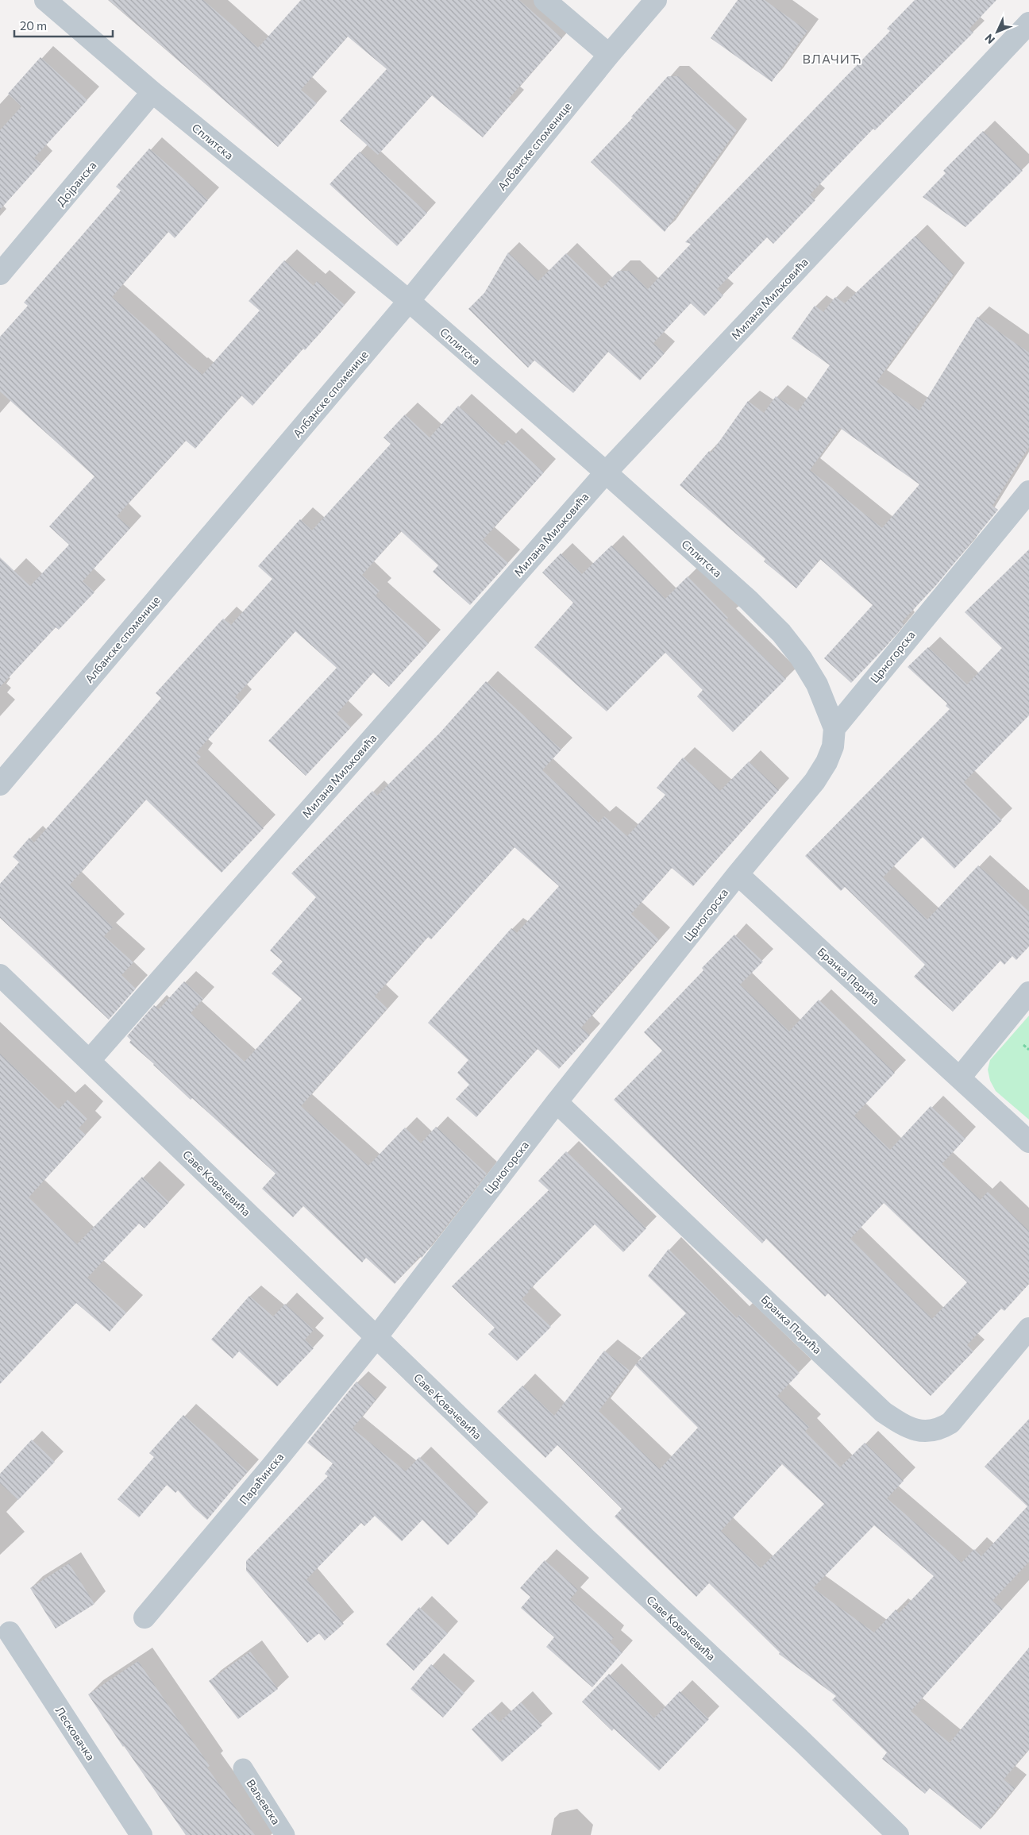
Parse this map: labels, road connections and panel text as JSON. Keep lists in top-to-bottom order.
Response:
{
  "streets": {
    "street": [
      "Сплитска",
      "Албанске споменице",
      "Дојранска",
      "Милана Миљковића",
      "Црногорска",
      "Бранка Перића",
      "Саве Ковачевића",
      "Параћинска",
      "Лесковачка"
    ],
    "lane": ["Ваљевска"]
  },
  "crossings": [
    ["Сплитска", "Албанске споменице"],
    ["Сплитска", "Дојранска"],
    ["Сплитска", "Милана Миљковића"],
    ["Сплитска", "Црногорска"],
    ["Милана Миљковића", "Саве Ковачевића"],
    ["Црногорска", "Бранка Перића"],
    ["Црногорска", "Саве Ковачевића"],
    ["Црногорска", "Параћинска"],
    ["Саве Ковачевића", "Параћинска"]
  ],
  "districts": ["ВЛАЧИЋ"],
  "scale_bar": "20 m",
  "north": "bottom left"
}
